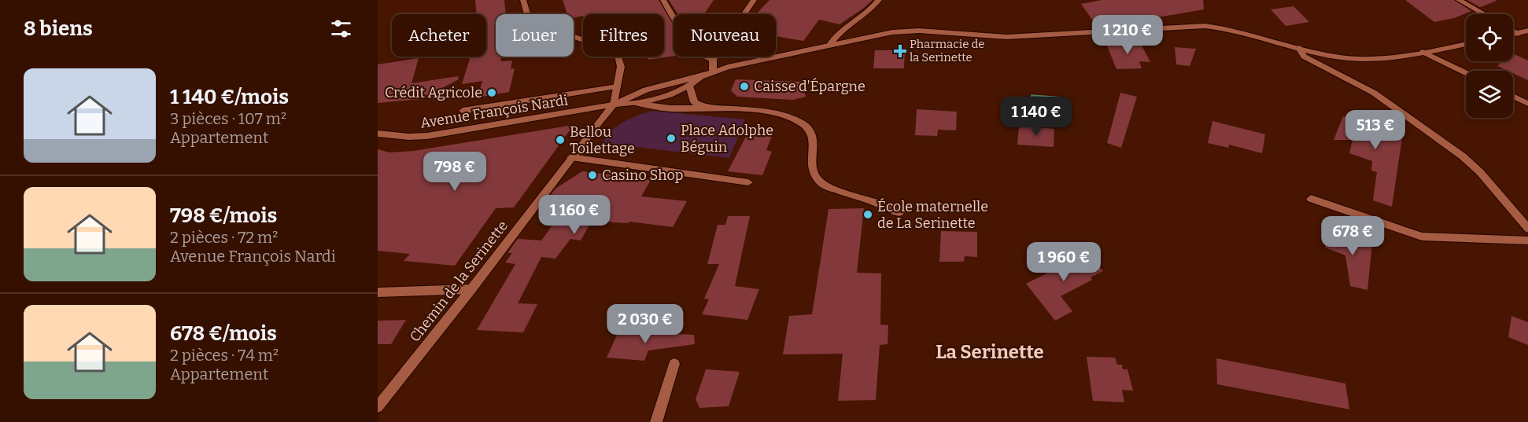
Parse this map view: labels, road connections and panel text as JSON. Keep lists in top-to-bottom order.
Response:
{
  "streets": {
    "street": ["Avenue François Nardi", "Chemin de la Serinette"]
  },
  "crossings": [
    ["Avenue François Nardi", "Chemin de la Serinette"]
  ],
  "districts": ["La Serinette"],
  "places": {
    "health": ["Pharmacie de la Serinette"],
    "other": [
      "Caisse d'Épargne",
      "Crédit Agricole",
      "Place Adolphe Béguin",
      "Bellou Toilettage",
      "Casino Shop",
      "École maternelle de La Serinette"
    ]
  },
  "page": {
    "heading": "8 biens",
    "chip": [
      "Acheter",
      "Louer",
      "Filtres",
      "Nouveau"
    ],
    "price": [
      "1 210 €",
      "1 140 €",
      "513 €",
      "798 €",
      "1 160 €",
      "678 €",
      "1 960 €",
      "2 030 €"
    ],
    "list": [
      {
        "name": "1 140 €/mois",
        "note": "3 pièces · 107 m² · Appartement"
      },
      {
        "name": "798 €/mois",
        "note": "2 pièces · 72 m² · Avenue François Nardi"
      },
      {
        "name": "678 €/mois",
        "note": "2 pièces · 74 m² · Appartement"
      }
    ]
  }
}
